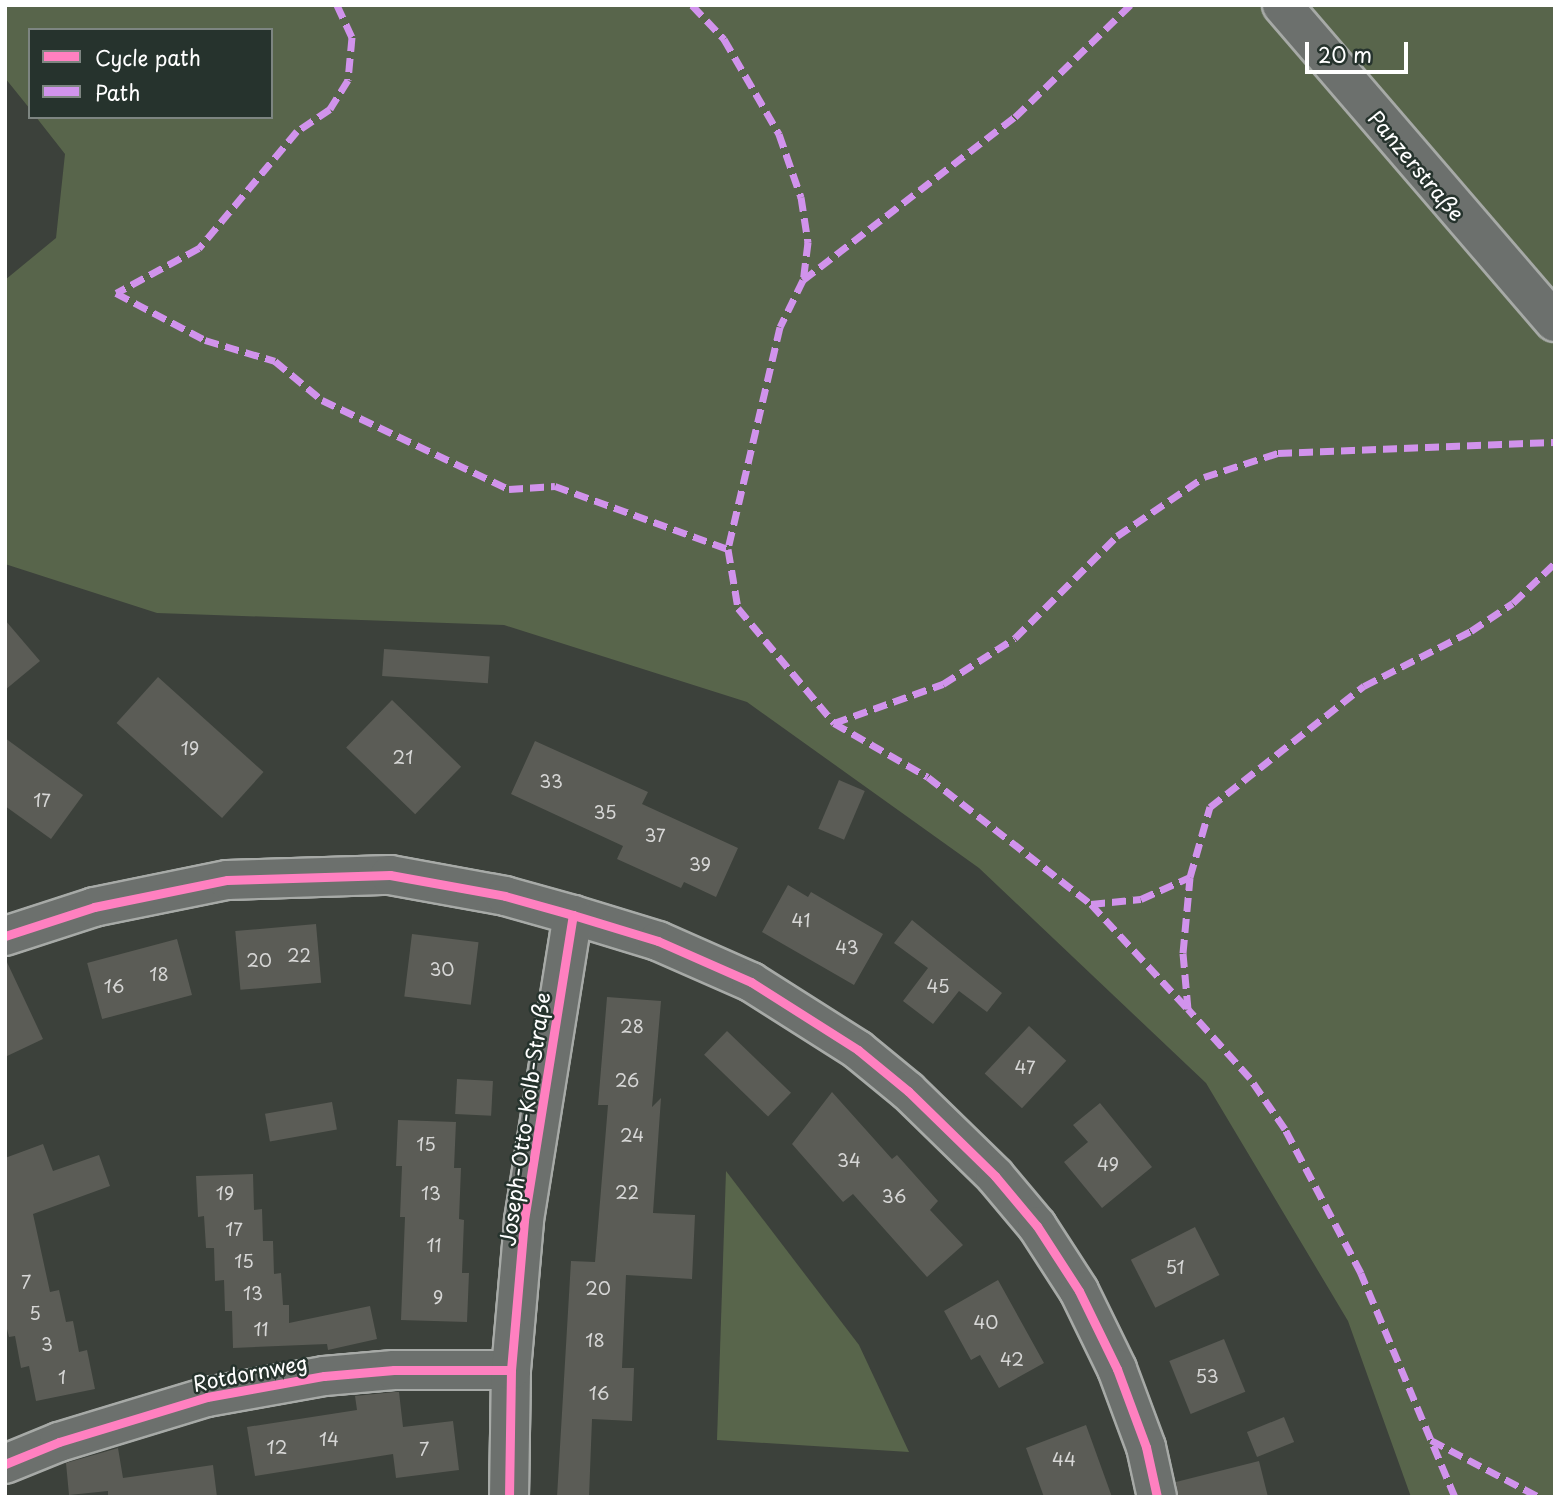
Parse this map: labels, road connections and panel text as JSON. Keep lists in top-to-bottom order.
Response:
{
  "streets": {
    "street": ["Panzerstraße", "Joseph-Otto-Kolb-Straße", "Rotdornweg"]
  },
  "crossings": [
    ["Joseph-Otto-Kolb-Straße", "Rotdornweg"]
  ],
  "house_numbers": [
    "19",
    "21",
    "33",
    "17",
    "35",
    "37",
    "39",
    "41",
    "43",
    "22",
    "20",
    "30",
    "18",
    "16",
    "45",
    "28",
    "47",
    "26",
    "24",
    "15",
    "34",
    "49",
    "22",
    "19",
    "13",
    "36",
    "17",
    "11",
    "15",
    "51",
    "7",
    "20",
    "13",
    "9",
    "5",
    "40",
    "11",
    "18",
    "3",
    "42",
    "53",
    "1",
    "16",
    "14",
    "12",
    "7",
    "44"
  ],
  "legend": ["Cycle path", "Path"],
  "scale_bar": "20 m"
}
